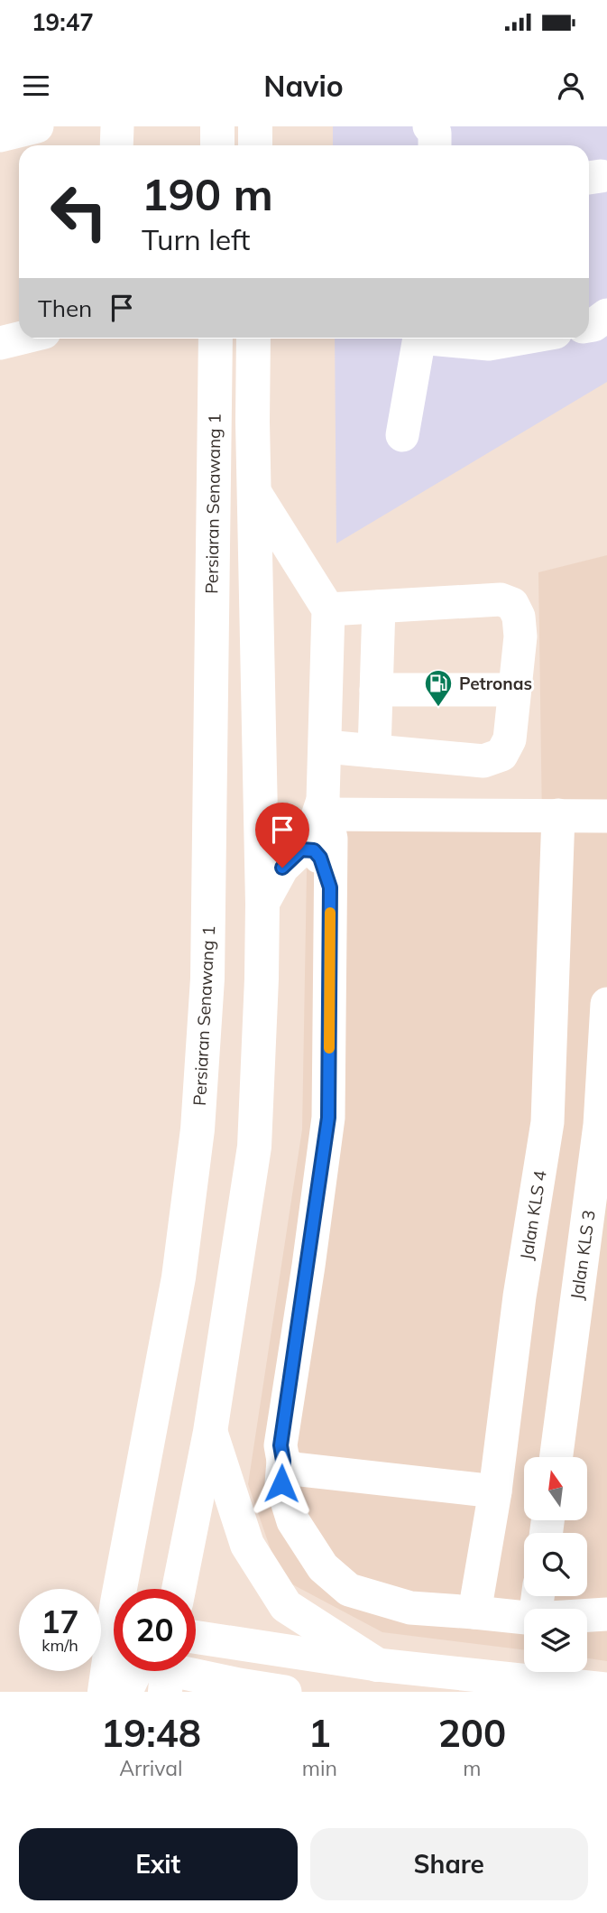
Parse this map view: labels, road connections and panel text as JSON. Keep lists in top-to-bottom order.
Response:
{
  "streets": {
    "main road": ["Persiaran Senawang 1"],
    "street": ["Jalan KLS 4", "Jalan KLS 3"]
  },
  "places": {
    "fuel station": ["Petronas"]
  },
  "north": "top",
  "page": {
    "status": "19:47",
    "header": "Navio",
    "turn": ["190 m", "Turn left"],
    "then": "Then",
    "speed": "17 km/h",
    "limit": "20",
    "eta": [
      "19:48",
      "Arrival",
      "1",
      "min",
      "200",
      "m"
    ],
    "buttons": ["Exit", "Share"]
  }
}
